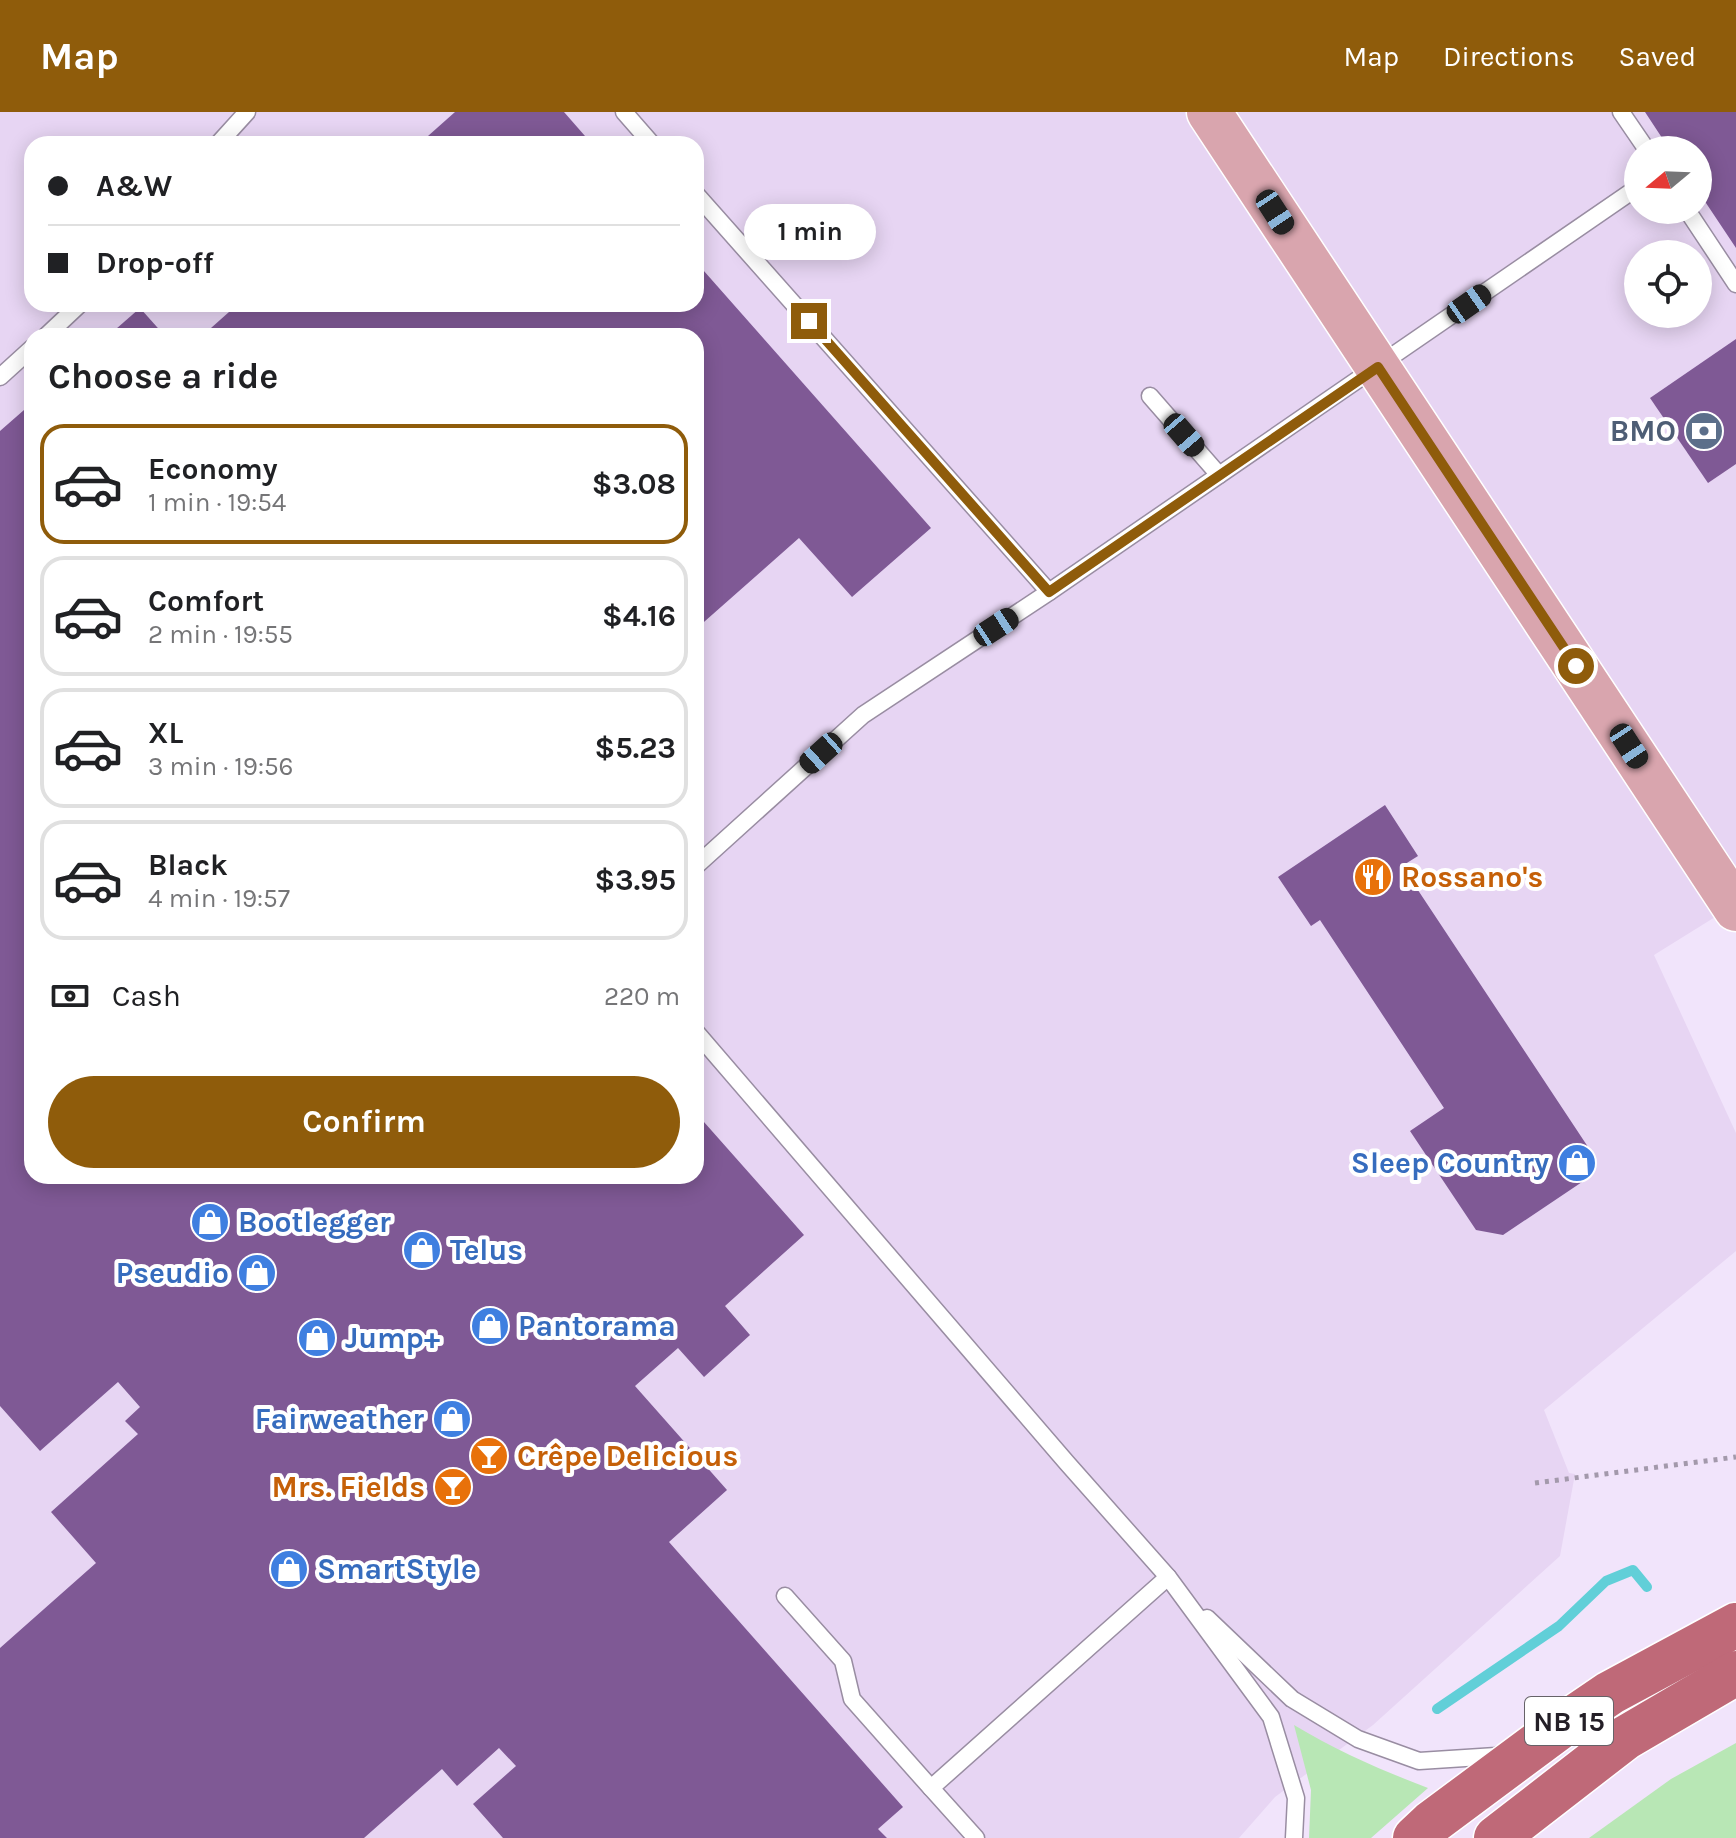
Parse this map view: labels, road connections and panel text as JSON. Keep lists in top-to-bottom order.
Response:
{
  "streets": {
    "highway": ["NB 15"]
  },
  "places": {
    "bank": ["BMO"],
    "restaurant": ["Rossano's"],
    "shop": [
      "Sleep Country",
      "Bootlegger",
      "Telus",
      "Pseudio",
      "Pantorama",
      "Jump+",
      "Fairweather",
      "SmartStyle"
    ],
    "bar": ["Crêpe Delicious", "Mrs. Fields"]
  },
  "north": "left",
  "page": {
    "header": "Map",
    "nav": ["Map", "Directions", "Saved"],
    "banner": ["A&W", "Drop-off"],
    "bubble": "1 min",
    "heading": "Choose a ride",
    "list": [
      {
        "name": "Economy",
        "note": "1 min · 19:54",
        "value": "$3.08"
      },
      {
        "name": "Comfort",
        "note": "2 min · 19:55",
        "value": "$4.16"
      },
      {
        "name": "XL",
        "note": "3 min · 19:56",
        "value": "$5.23"
      },
      {
        "name": "Black",
        "note": "4 min · 19:57",
        "value": "$3.95"
      }
    ],
    "pay": ["Cash", "220 m"],
    "buttons": "Confirm"
  }
}
